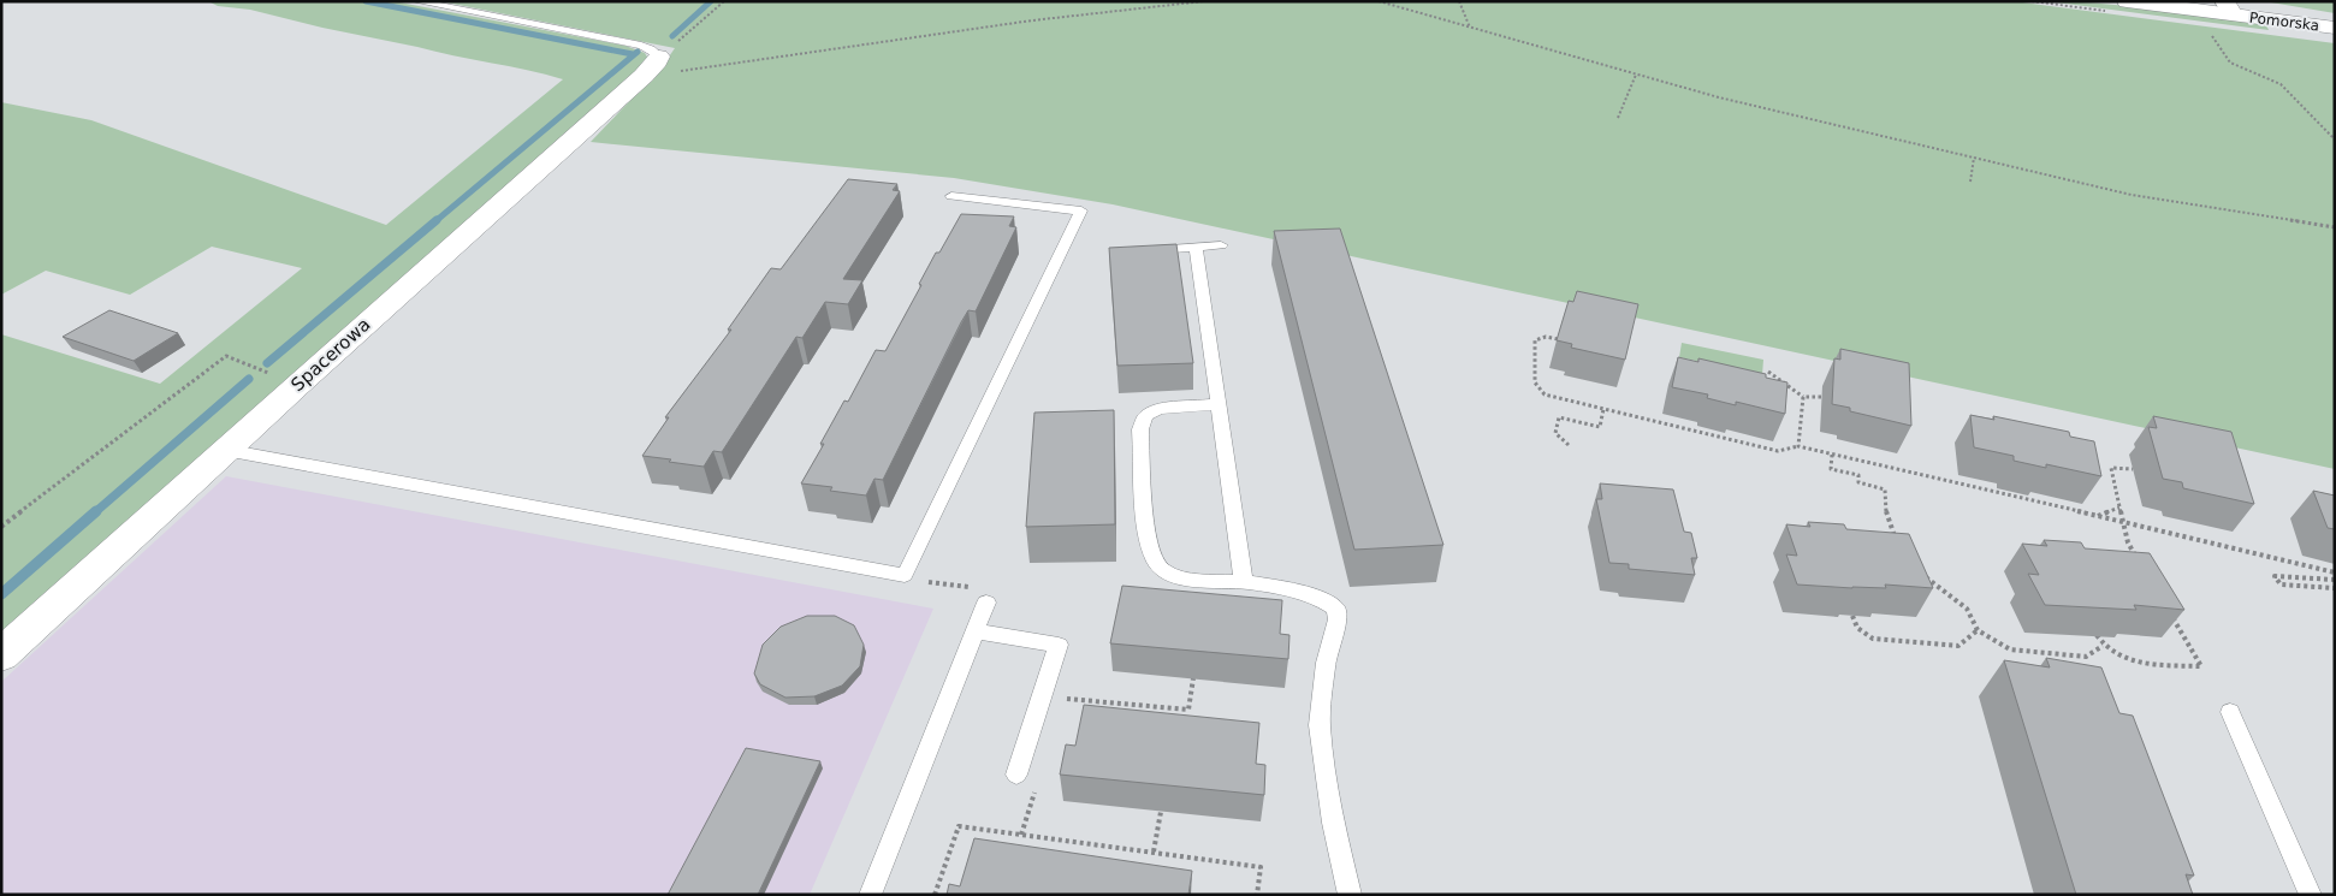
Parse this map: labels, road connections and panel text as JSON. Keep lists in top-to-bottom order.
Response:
{
  "streets": {
    "street": ["Pomorska", "Spacerowa"]
  }
}
